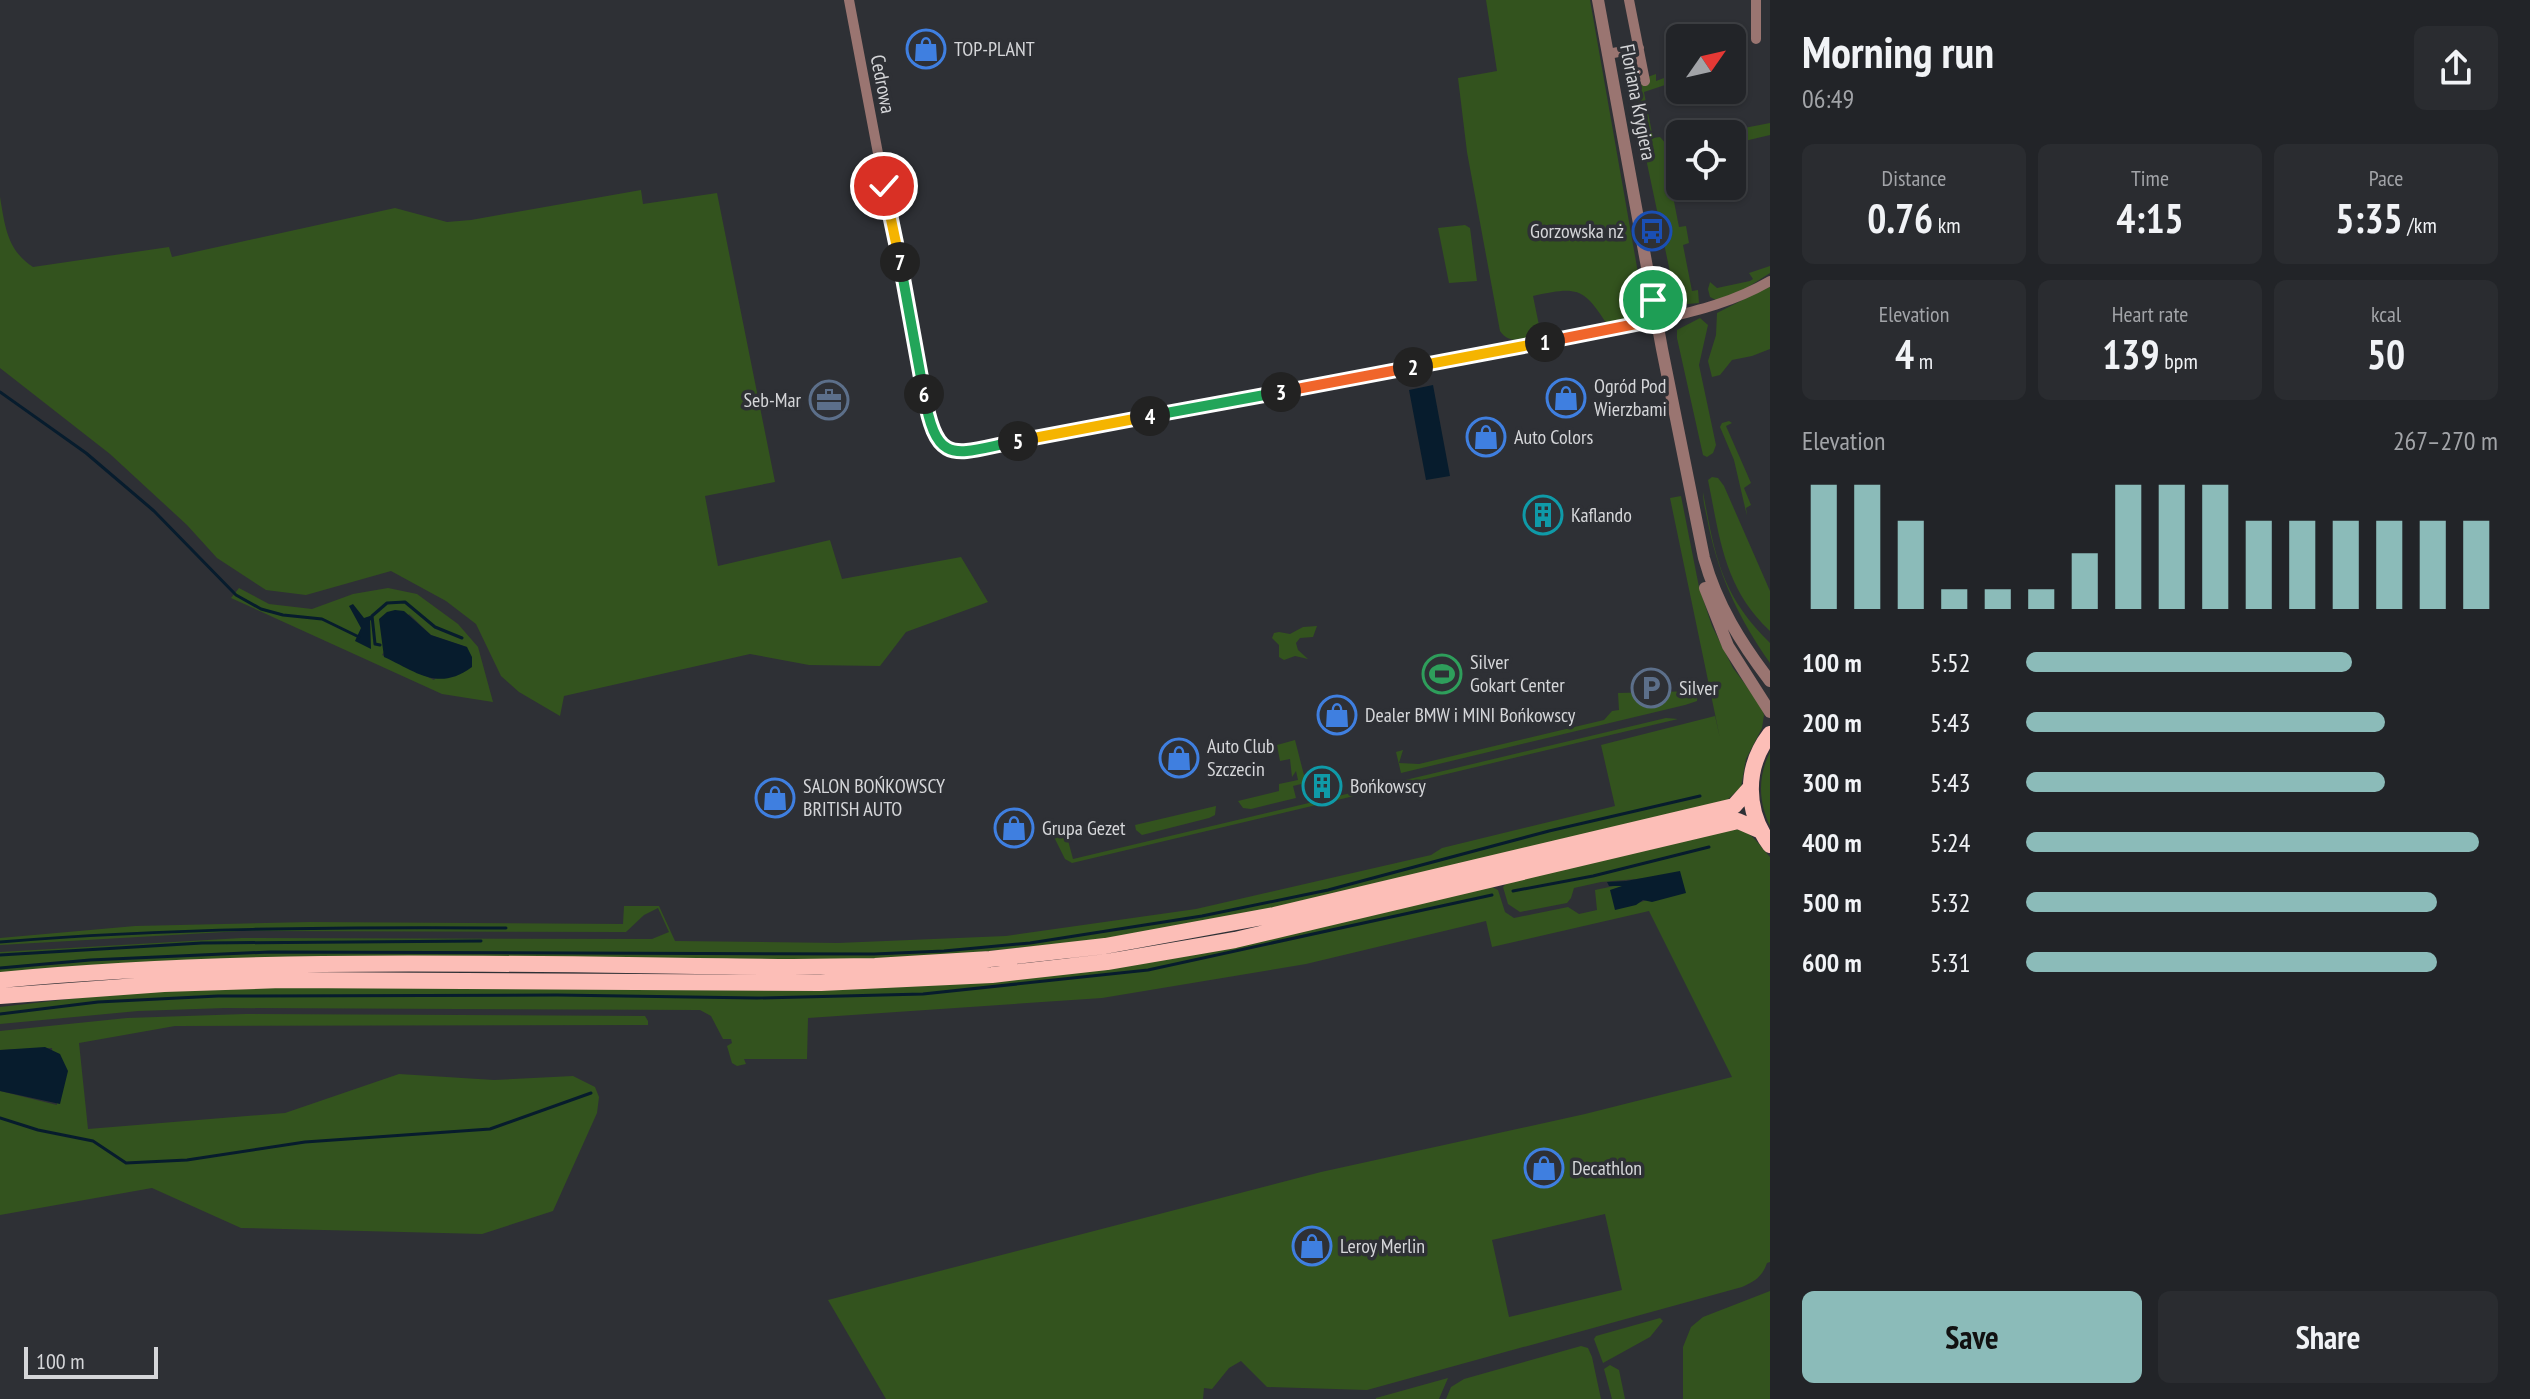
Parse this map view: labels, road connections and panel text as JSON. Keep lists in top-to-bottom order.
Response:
{
  "streets": {
    "street": ["Cedrowa", "Floriana Krygiera"]
  },
  "crossings": [
    ["Cedrowa", "Floriana Krygiera"]
  ],
  "places": {
    "shop": [
      "TOP-PLANT",
      "Ogród Pod Wierzbami",
      "Auto Colors",
      "Dealer BMW i MINI Bońkowscy",
      "Auto Club Szczecin",
      "SALON BOŃKOWSCY BRITISH AUTO",
      "Grupa Gezet",
      "Decathlon",
      "Leroy Merlin"
    ],
    "bus stop": ["Gorzowska nż"],
    "office": ["Seb-Mar"],
    "building": ["Kaflando", "Bońkowscy"],
    "sports": ["Silver Gokart Center"],
    "parking": ["Silver"]
  },
  "scale_bar": "100 m",
  "north": "top right",
  "page": {
    "heading": ["Morning run", "06:49"],
    "stats": [
      ["Distance", "0.76 km"],
      ["Time", "4:15"],
      ["Pace", "5:35 /km"],
      ["Elevation", "4 m"],
      ["Heart rate", "139 bpm"],
      ["kcal", "50"]
    ],
    "pins": [
      "7",
      "1",
      "2",
      "3",
      "6",
      "4",
      "5"
    ],
    "chart": ["Elevation", "267–270 m"],
    "list": [
      {
        "name": "100 m",
        "note": "5:52"
      },
      {
        "name": "200 m",
        "note": "5:43"
      },
      {
        "name": "300 m",
        "note": "5:43"
      },
      {
        "name": "400 m",
        "note": "5:24"
      },
      {
        "name": "500 m",
        "note": "5:32"
      },
      {
        "name": "600 m",
        "note": "5:31"
      }
    ],
    "buttons": ["Save", "Share"],
    "scale": "100 m"
  }
}
